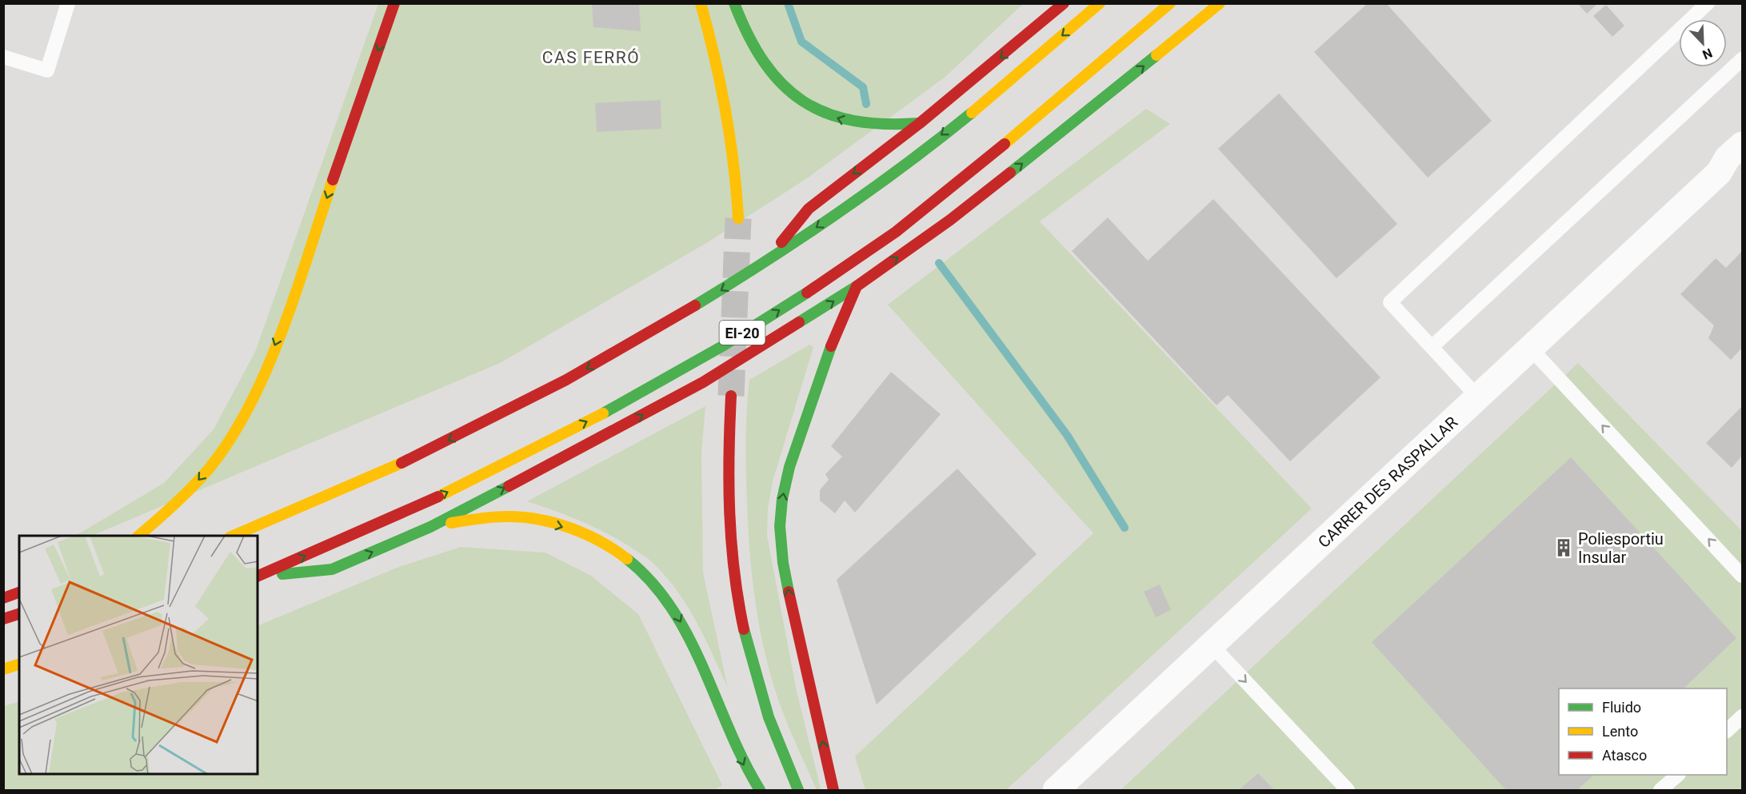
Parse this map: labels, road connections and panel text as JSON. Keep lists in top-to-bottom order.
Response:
{
  "streets": {
    "main road": ["EI-20"],
    "street": ["CARRER DES RASPALLAR"]
  },
  "districts": ["CAS FERRÓ"],
  "places": {
    "building": ["Poliesportiu Insular"]
  },
  "legend": ["Fluido", "Lento", "Atasco"],
  "north": "bottom right"
}
